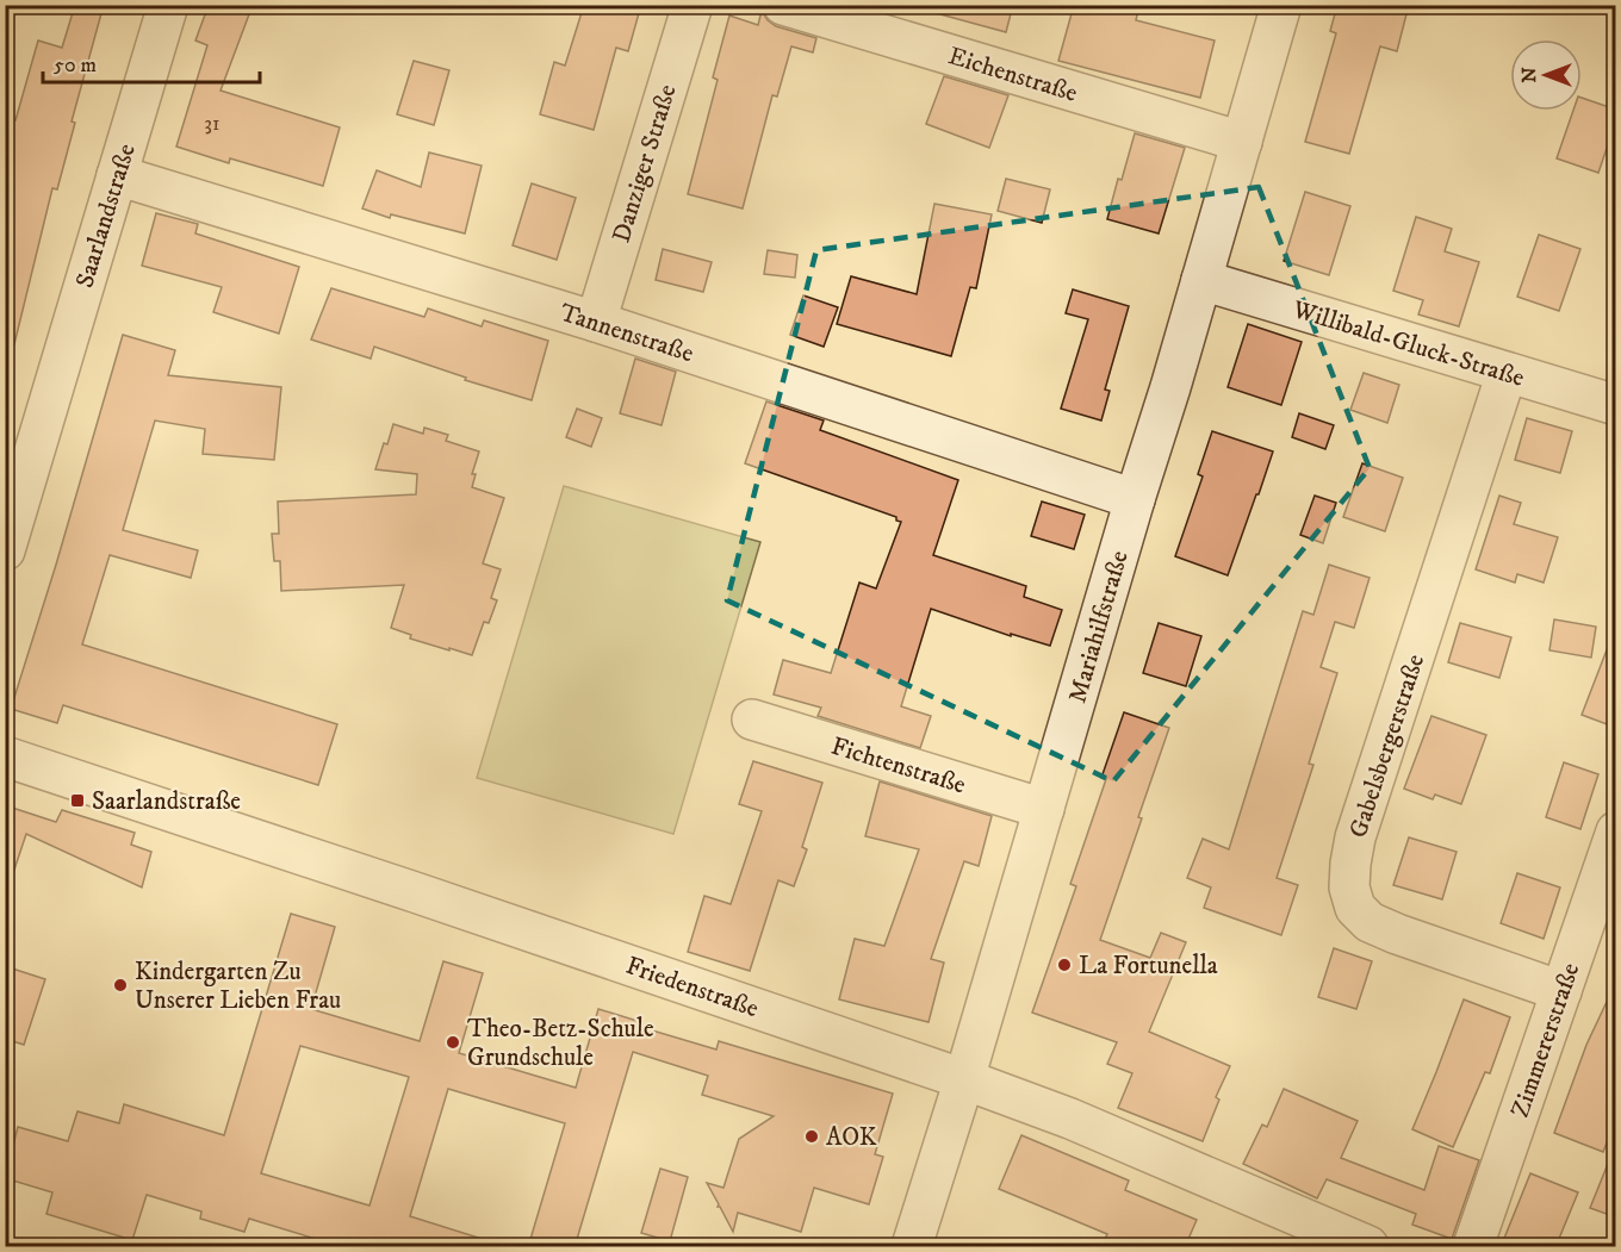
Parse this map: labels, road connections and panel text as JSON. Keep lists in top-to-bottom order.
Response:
{
  "streets": {
    "street": [
      "Eichenstraße",
      "Danziger Straße",
      "Saarlandstraße",
      "Tannenstraße",
      "Willibald-Gluck-Straße",
      "Mariahilfstraße",
      "Gabelsbergerstraße",
      "Fichtenstraße",
      "Friedenstraße",
      "Zimmererstraße"
    ]
  },
  "crossings": [
    ["Eichenstraße", "Mariahilfstraße"],
    ["Danziger Straße", "Tannenstraße"],
    ["Saarlandstraße", "Tannenstraße"],
    ["Tannenstraße", "Mariahilfstraße"],
    ["Willibald-Gluck-Straße", "Mariahilfstraße"],
    ["Willibald-Gluck-Straße", "Gabelsbergerstraße"],
    ["Mariahilfstraße", "Fichtenstraße"],
    ["Mariahilfstraße", "Friedenstraße"],
    ["Gabelsbergerstraße", "Zimmererstraße"]
  ],
  "places": {
    "transit": ["Saarlandstraße"],
    "other": [
      "La Fortunella",
      "Kindergarten Zu Unserer Lieben Frau",
      "Theo-Betz-Schule Grundschule",
      "AOK"
    ]
  },
  "house_numbers": ["31"],
  "scale_bar": "50 m",
  "north": "left"
}
